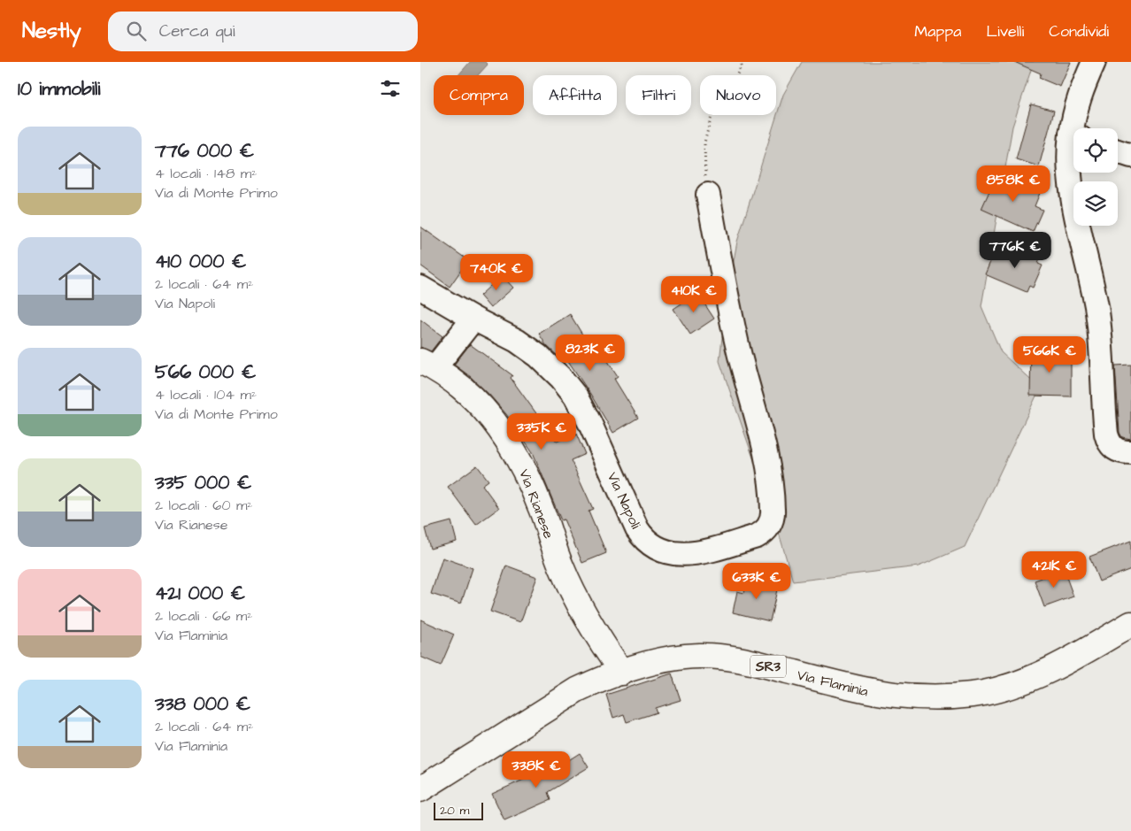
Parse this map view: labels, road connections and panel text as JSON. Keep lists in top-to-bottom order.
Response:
{
  "streets": {
    "main road": ["Via Rianese", "SR3", "Via Flaminia"],
    "street": ["Via Napoli"]
  },
  "crossings": [
    ["Via Rianese", "Via Flaminia"]
  ],
  "scale_bar": "20 m",
  "page": {
    "header": "Nestly",
    "search": "Cerca qui",
    "nav": ["Mappa", "Livelli", "Condividi"],
    "heading": "10 immobili",
    "chip": [
      "Compra",
      "Affitta",
      "Filtri",
      "Nuovo"
    ],
    "list": [
      {
        "name": "776 000 €",
        "note": "4 locali · 148 m² · Via di Monte Primo"
      },
      {
        "name": "410 000 €",
        "note": "2 locali · 64 m² · Via Napoli"
      },
      {
        "name": "566 000 €",
        "note": "4 locali · 104 m² · Via di Monte Primo"
      },
      {
        "name": "335 000 €",
        "note": "2 locali · 60 m² · Via Rianese"
      },
      {
        "name": "421 000 €",
        "note": "2 locali · 66 m² · Via Flaminia"
      },
      {
        "name": "338 000 €",
        "note": "2 locali · 64 m² · Via Flaminia"
      }
    ],
    "price": [
      "858K €",
      "776K €",
      "740K €",
      "410K €",
      "823K €",
      "566K €",
      "335K €",
      "421K €",
      "633K €",
      "338K €"
    ],
    "scale": "20 m"
  }
}
